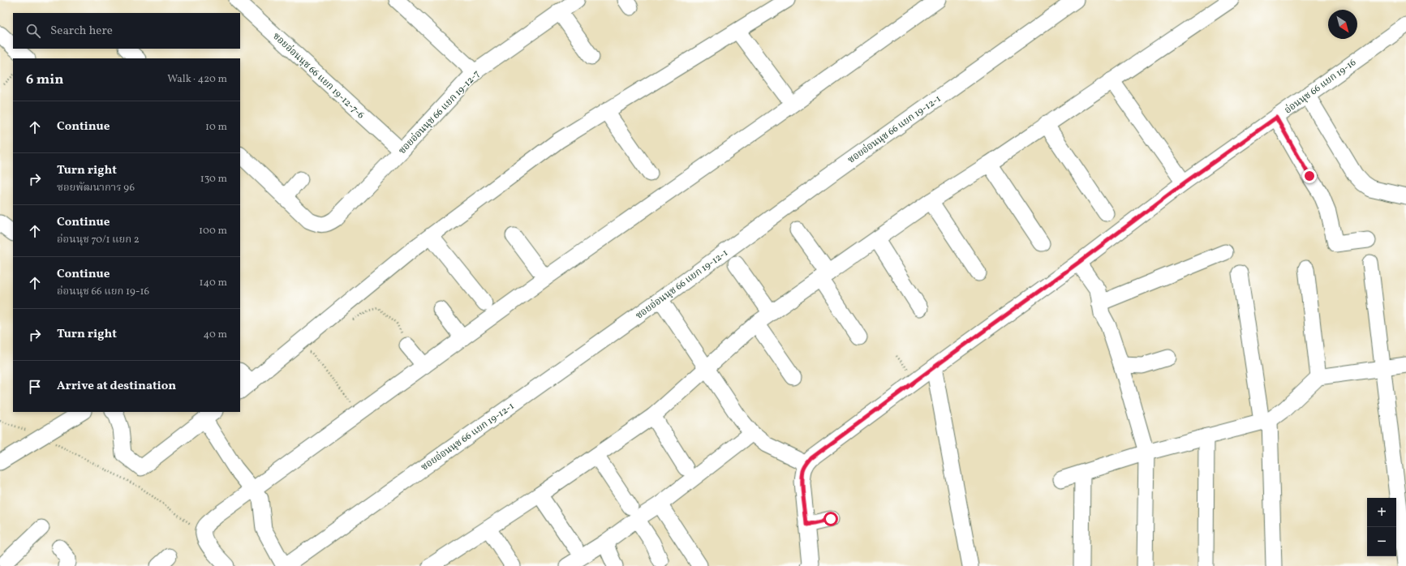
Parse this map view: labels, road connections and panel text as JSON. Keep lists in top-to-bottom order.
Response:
{
  "streets": {
    "street": [
      "ซอยอ่อนนุช 66 แยก 19-12-7-6",
      "อ่อนนุช 66 แยก 19-16",
      "ซอยอ่อนนุช 66 แยก 19-12-7",
      "ซอยอ่อนนุช 66 แยก 19-12-1"
    ]
  },
  "crossings": [
    ["ซอยอ่อนนุช 66 แยก 19-12-7-6", "ซอยอ่อนนุช 66 แยก 19-12-7"]
  ],
  "north": "bottom right",
  "page": {
    "search": "Search here",
    "heading": ["6 min", "Walk · 420 m"],
    "list": [
      ["Continue", "10 m"],
      ["Turn right", "ซอยพัฒนาการ 96", "130 m"],
      ["Continue", "อ่อนนุช 70/1 แยก 2", "100 m"],
      ["Continue", "อ่อนนุช 66 แยก 19-16", "140 m"],
      ["Turn right", "40 m"],
      "Arrive at destination"
    ],
    "map_buttons": ["+", "−"]
  }
}
